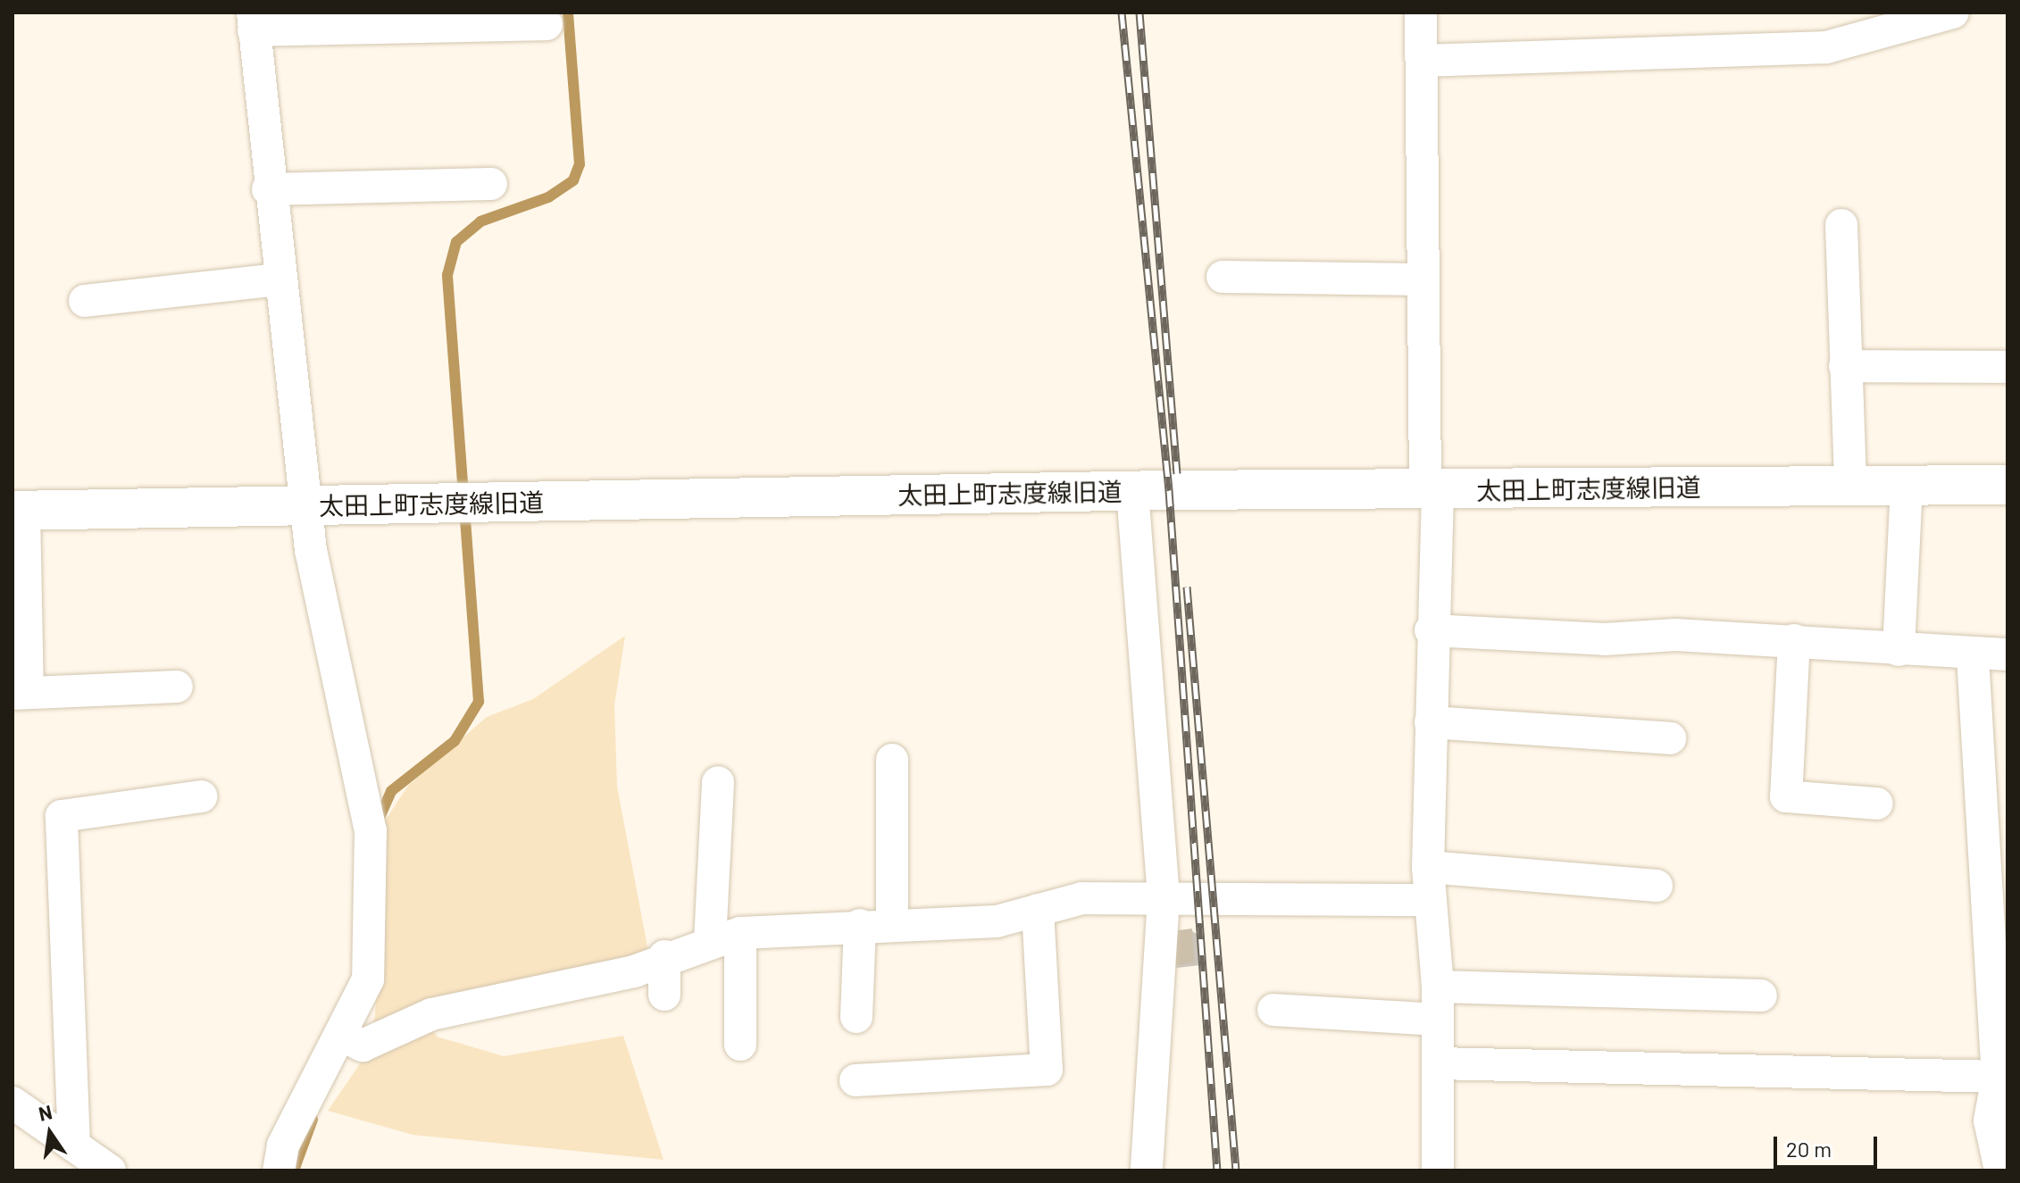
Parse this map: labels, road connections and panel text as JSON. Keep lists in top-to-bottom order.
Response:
{
  "streets": {
    "street": ["太田上町志度線旧道"]
  },
  "scale_bar": "20 m",
  "north": "top"
}
